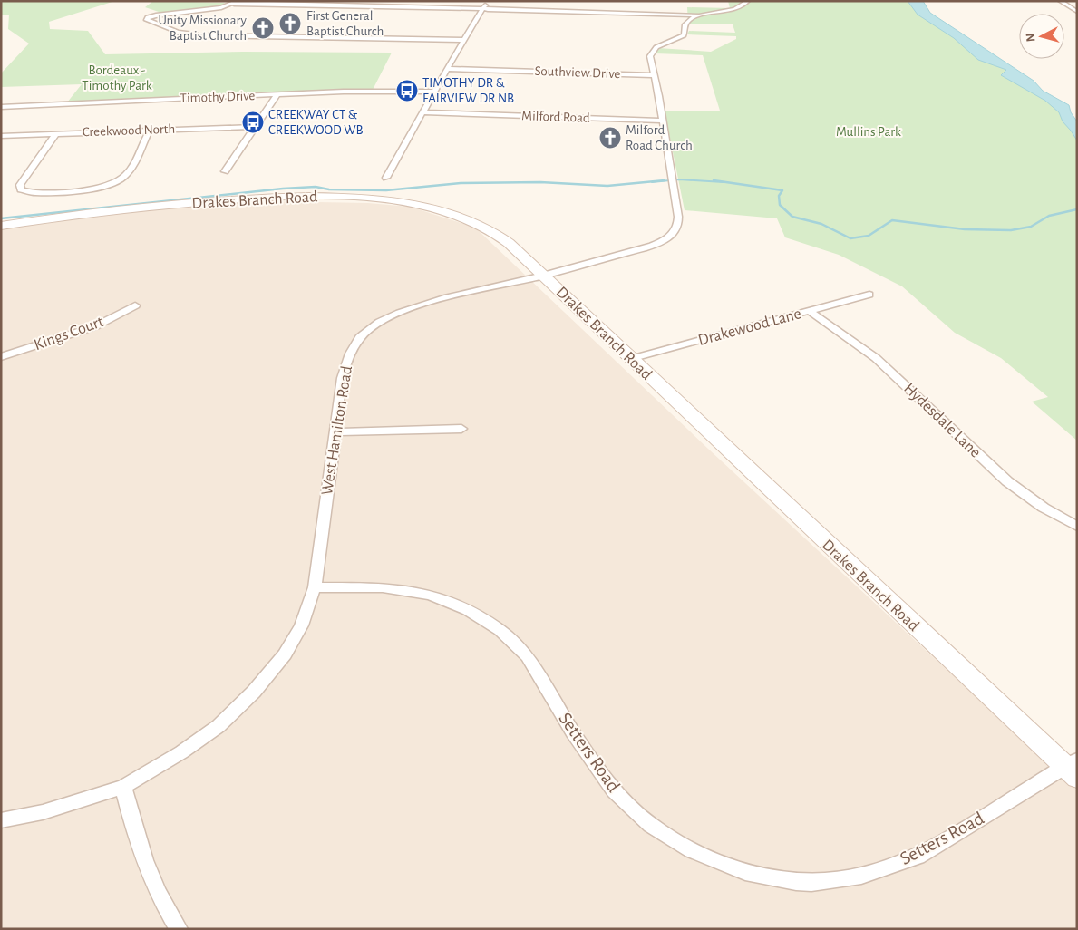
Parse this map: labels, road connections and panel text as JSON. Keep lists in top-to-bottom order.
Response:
{
  "streets": {
    "street": [
      "Southview Drive",
      "Timothy Drive",
      "Milford Road",
      "Creekwood North",
      "Drakes Branch Road",
      "Drakewood Lane",
      "Kings Court",
      "Hydesdale Lane",
      "West Hamilton Road",
      "Setters Road"
    ]
  },
  "crossings": [
    ["Southview Drive", "West Hamilton Road"],
    ["Milford Road", "West Hamilton Road"],
    ["Drakes Branch Road", "Drakewood Lane"],
    ["Drakes Branch Road", "West Hamilton Road"],
    ["Drakes Branch Road", "Setters Road"],
    ["Drakewood Lane", "Hydesdale Lane"],
    ["West Hamilton Road", "Setters Road"]
  ],
  "parks": ["Bordeaux - Timothy Park", "Mullins Park"],
  "places": {
    "church": ["First General Baptist Church", "Unity Missionary Baptist Church", "Milford Road Church"],
    "bus stop": ["TIMOTHY DR & FAIRVIEW DR NB", "CREEKWAY CT & CREEKWOOD WB"]
  },
  "north": "left"
}
